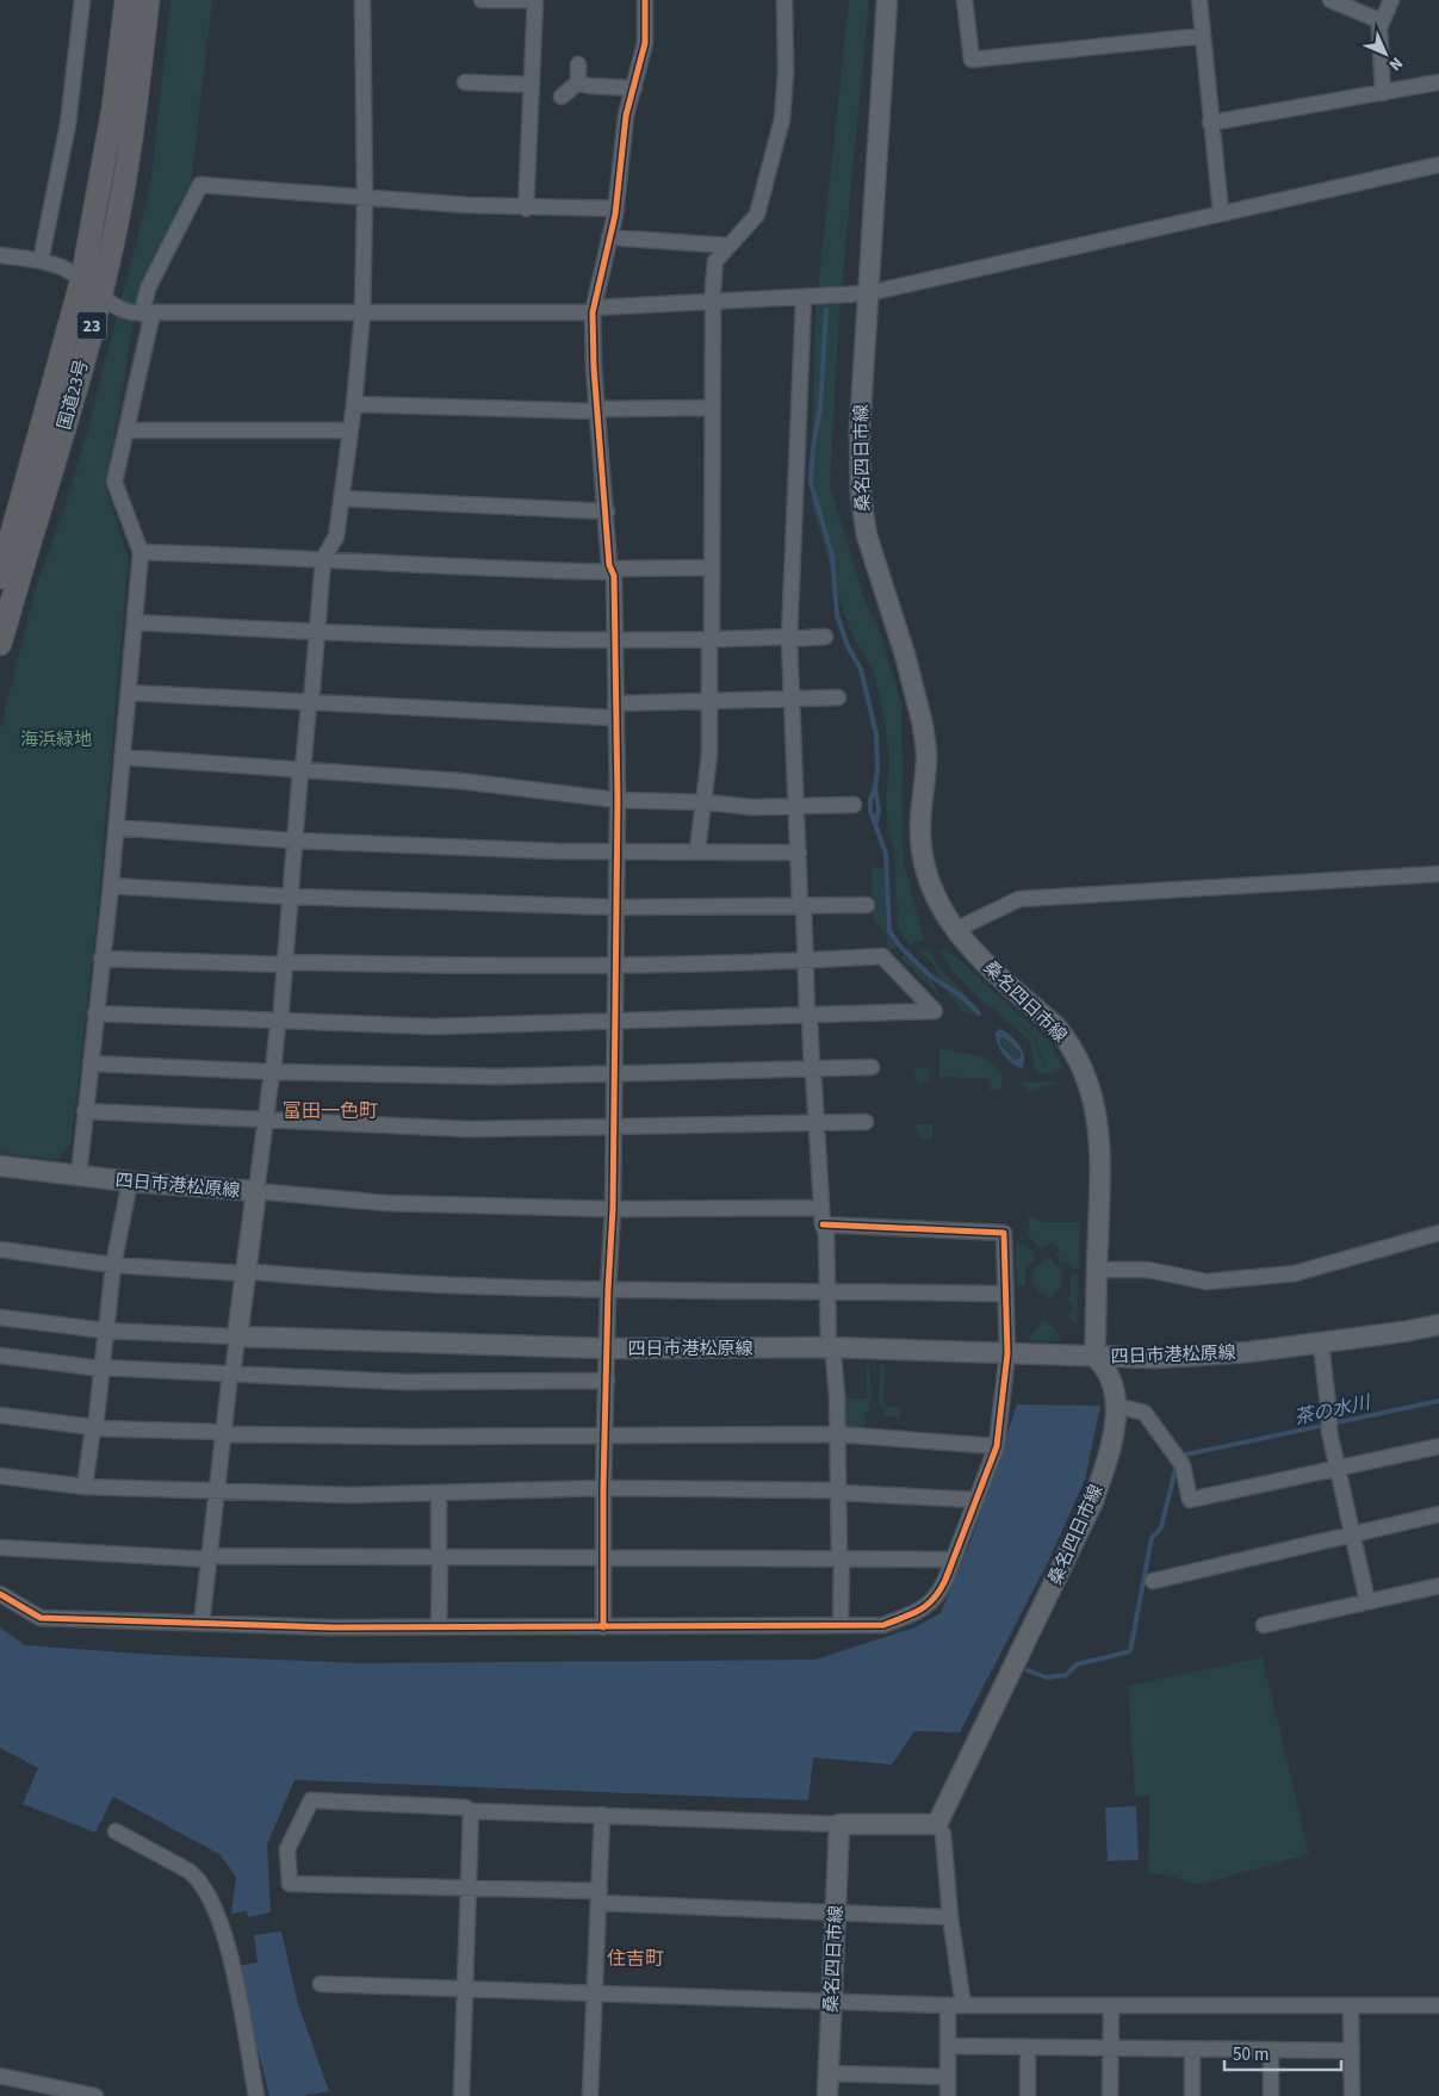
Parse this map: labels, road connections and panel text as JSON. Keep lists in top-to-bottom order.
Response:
{
  "streets": {
    "highway": ["23", "国道23号"],
    "main road": ["桑名四日市線", "四日市港松原線"]
  },
  "crossings": [
    ["桑名四日市線", "四日市港松原線"]
  ],
  "districts": ["富田一色町", "住吉町"],
  "water": ["茶の水川"],
  "parks": ["海浜緑地"],
  "scale_bar": "50 m",
  "north": "bottom right"
}
